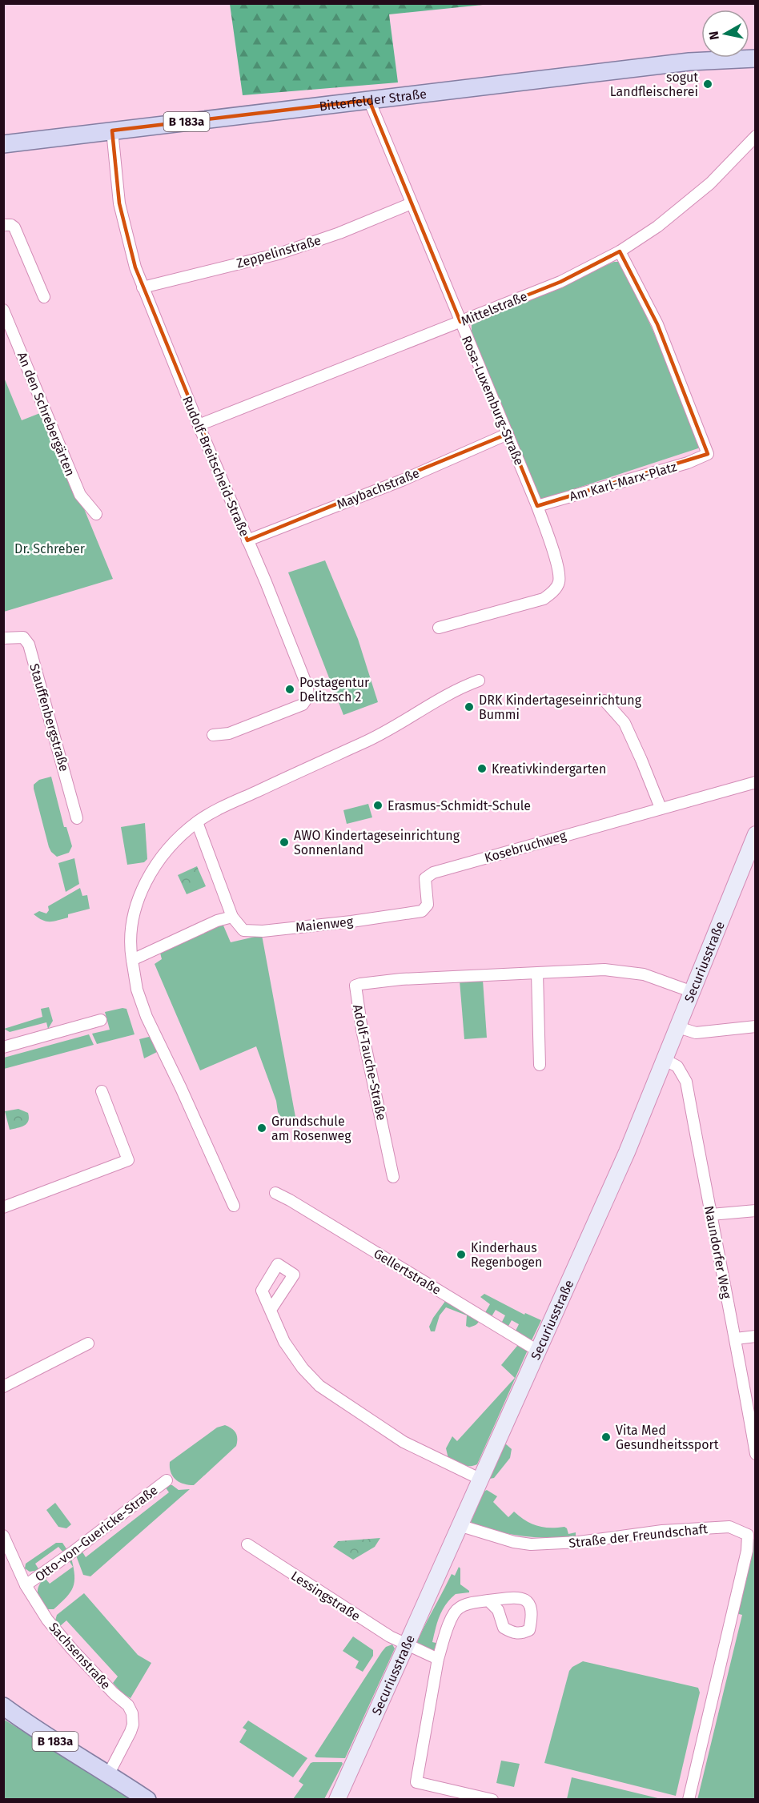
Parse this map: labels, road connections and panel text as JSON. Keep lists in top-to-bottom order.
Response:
{
  "streets": {
    "main road": ["Bitterfelder Straße", "B 183a"],
    "street": [
      "Zeppelinstraße",
      "Mittelstraße",
      "Rosa-Luxemburg-Straße",
      "An den Schrebergärten",
      "Rudolf-Breitscheid-Straße",
      "Am Karl-Marx-Platz",
      "Maybachstraße",
      "Stauffenbergstraße",
      "Kosebruchweg",
      "Maienweg",
      "Securiusstraße",
      "Adolf-Tauche-Straße",
      "Naundorfer Weg",
      "Gellertstraße",
      "Otto-von-Guericke-Straße",
      "Straße der Freundschaft",
      "Lessingstraße",
      "Sachsenstraße"
    ]
  },
  "crossings": [
    ["Bitterfelder Straße", "Rosa-Luxemburg-Straße"],
    ["Bitterfelder Straße", "Rudolf-Breitscheid-Straße"],
    ["B 183a", "Sachsenstraße"],
    ["Zeppelinstraße", "Rosa-Luxemburg-Straße"],
    ["Zeppelinstraße", "Rudolf-Breitscheid-Straße"],
    ["Mittelstraße", "Rosa-Luxemburg-Straße"],
    ["Mittelstraße", "Rudolf-Breitscheid-Straße"],
    ["Mittelstraße", "Am Karl-Marx-Platz"],
    ["Rosa-Luxemburg-Straße", "Am Karl-Marx-Platz"],
    ["Rosa-Luxemburg-Straße", "Maybachstraße"],
    ["Rudolf-Breitscheid-Straße", "Maybachstraße"],
    ["Kosebruchweg", "Maienweg"],
    ["Securiusstraße", "Adolf-Tauche-Straße"],
    ["Securiusstraße", "Naundorfer Weg"],
    ["Securiusstraße", "Gellertstraße"],
    ["Securiusstraße", "Straße der Freundschaft"],
    ["Securiusstraße", "Lessingstraße"],
    ["Otto-von-Guericke-Straße", "Sachsenstraße"]
  ],
  "parks": ["Dr. Schreber"],
  "places": [
    "sogut Landfleischerei",
    "Postagentur Delitzsch 2",
    "DRK Kindertageseinrichtung Bummi",
    "Kreativkindergarten",
    "Erasmus-Schmidt-Schule",
    "AWO Kindertageseinrichtung Sonnenland",
    "Grundschule am Rosenweg",
    "Kinderhaus Regenbogen",
    "Vita Med Gesundheitssport"
  ],
  "north": "left"
}
